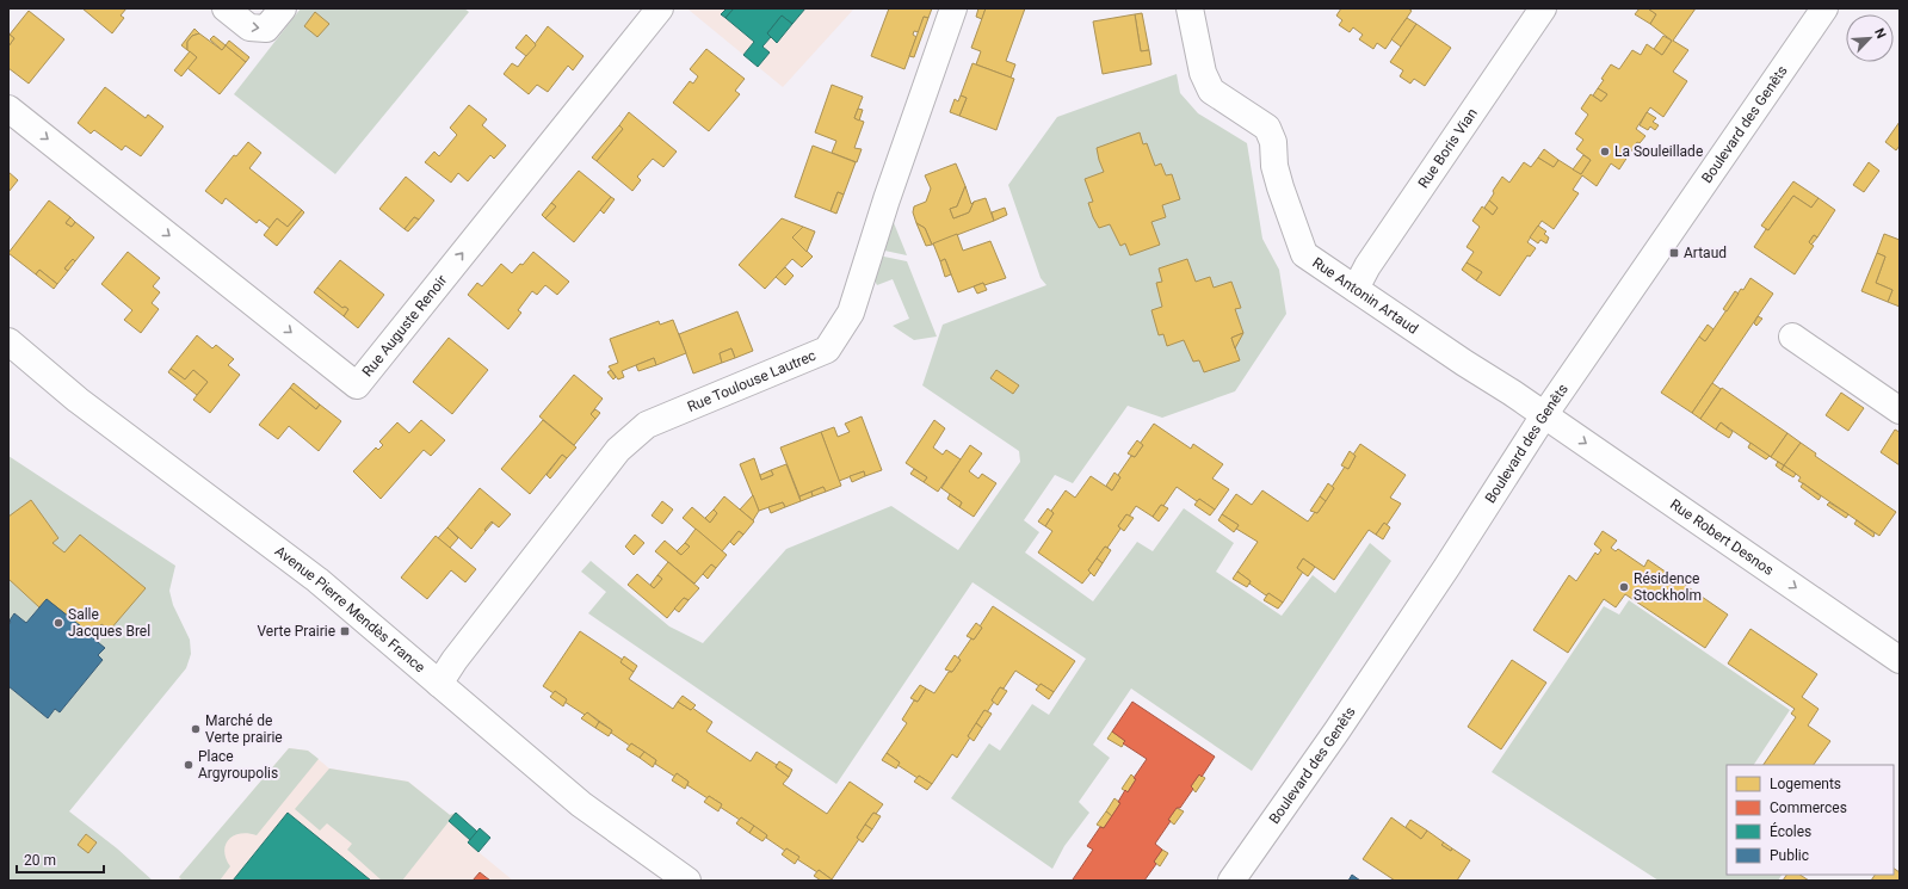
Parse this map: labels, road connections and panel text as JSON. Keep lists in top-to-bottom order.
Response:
{
  "streets": {
    "street": [
      "Boulevard des Genêts",
      "Rue Boris Vian",
      "Rue Antonin Artaud",
      "Rue Auguste Renoir",
      "Rue Toulouse Lautrec",
      "Rue Robert Desnos",
      "Avenue Pierre Mendès France"
    ]
  },
  "crossings": [
    ["Boulevard des Genêts", "Rue Antonin Artaud"],
    ["Boulevard des Genêts", "Rue Robert Desnos"],
    ["Rue Boris Vian", "Rue Antonin Artaud"],
    ["Rue Antonin Artaud", "Rue Robert Desnos"],
    ["Rue Toulouse Lautrec", "Avenue Pierre Mendès France"]
  ],
  "places": {
    "other": [
      "La Souleillade",
      "Résidence Stockholm",
      "Salle Jacques Brel",
      "Marché de Verte prairie",
      "Place Argyroupolis"
    ],
    "transit": ["Artaud", "Verte Prairie"]
  },
  "legend": [
    "Logements",
    "Commerces",
    "Écoles",
    "Public"
  ],
  "scale_bar": "20 m",
  "north": "top right"
}
